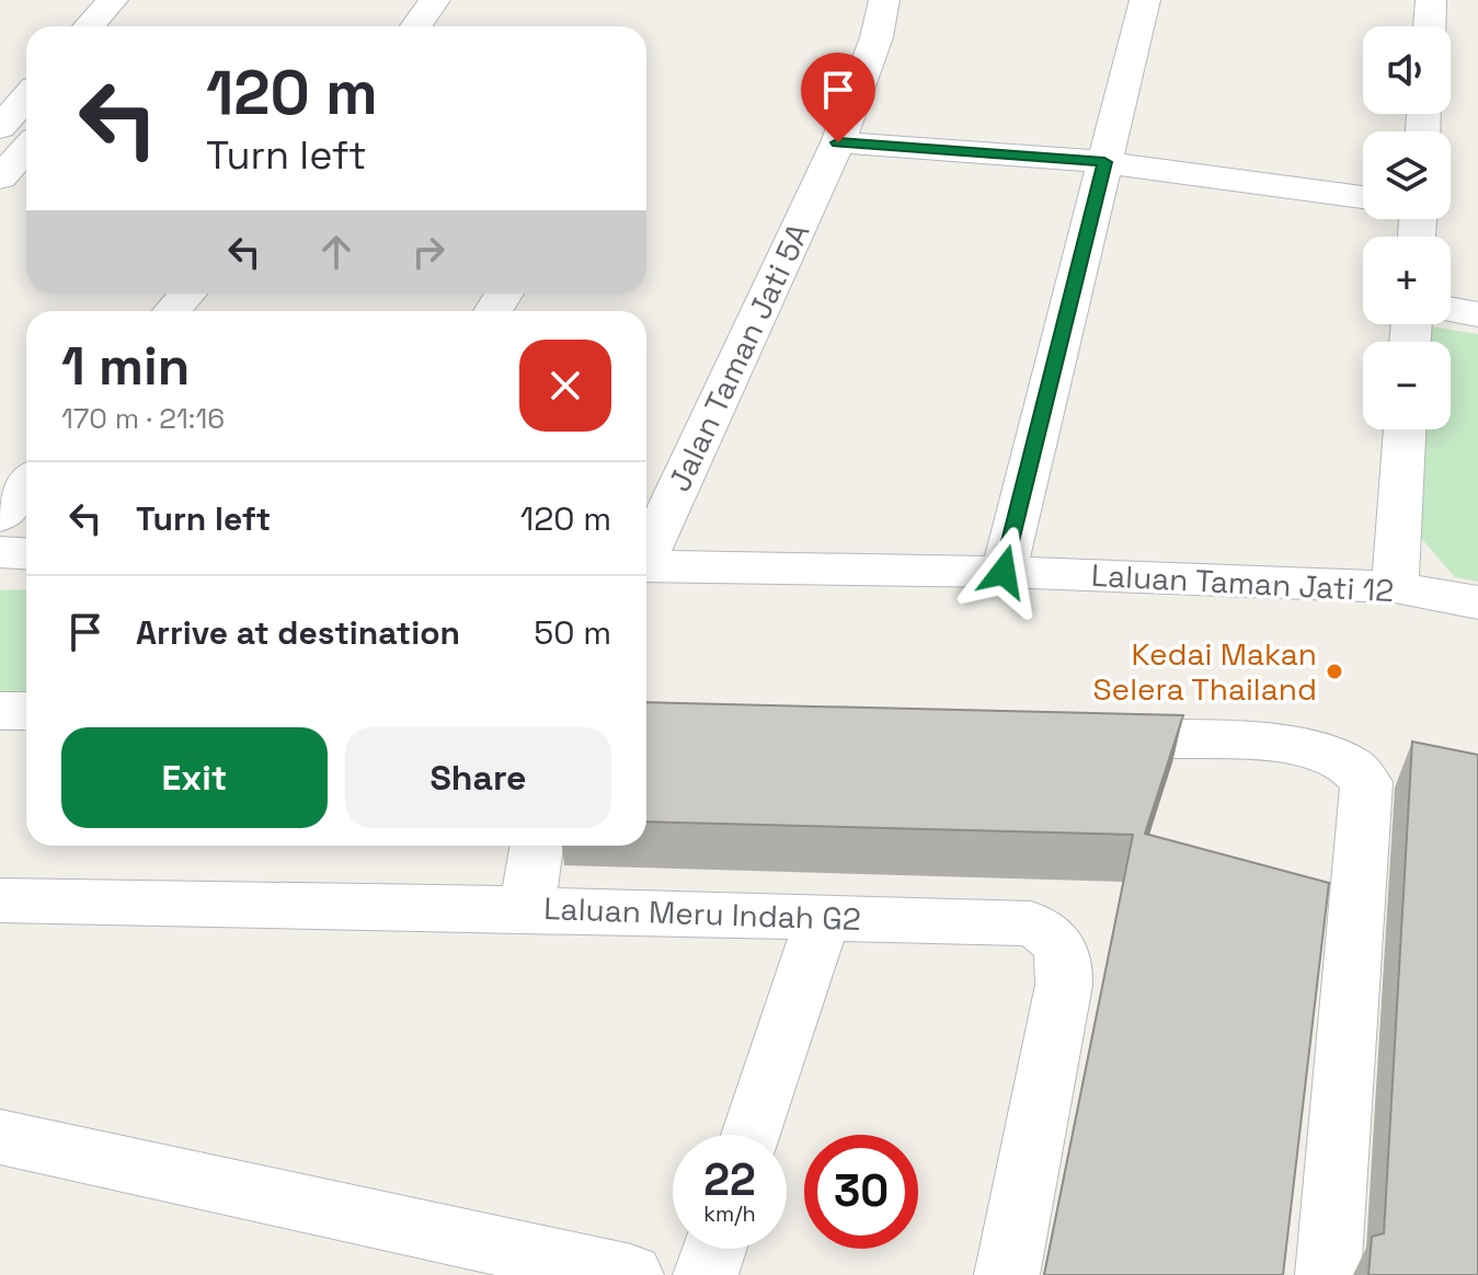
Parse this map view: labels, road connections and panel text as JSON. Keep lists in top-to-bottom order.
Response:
{
  "streets": {
    "street": ["Jalan Taman Jati 5A", "Laluan Taman Jati 12", "Laluan Meru Indah G2"]
  },
  "places": ["Kedai Makan Selera Thailand"],
  "page": {
    "map_buttons": ["+", "−"],
    "turn": ["120 m", "Turn left"],
    "heading": ["1 min", "170 m · 21:16"],
    "list": [
      {
        "name": "Turn left",
        "value": "120 m"
      },
      {
        "name": "Arrive at destination",
        "value": "50 m"
      }
    ],
    "buttons": ["Exit", "Share"],
    "speed": "22 km/h",
    "limit": "30"
  }
}
